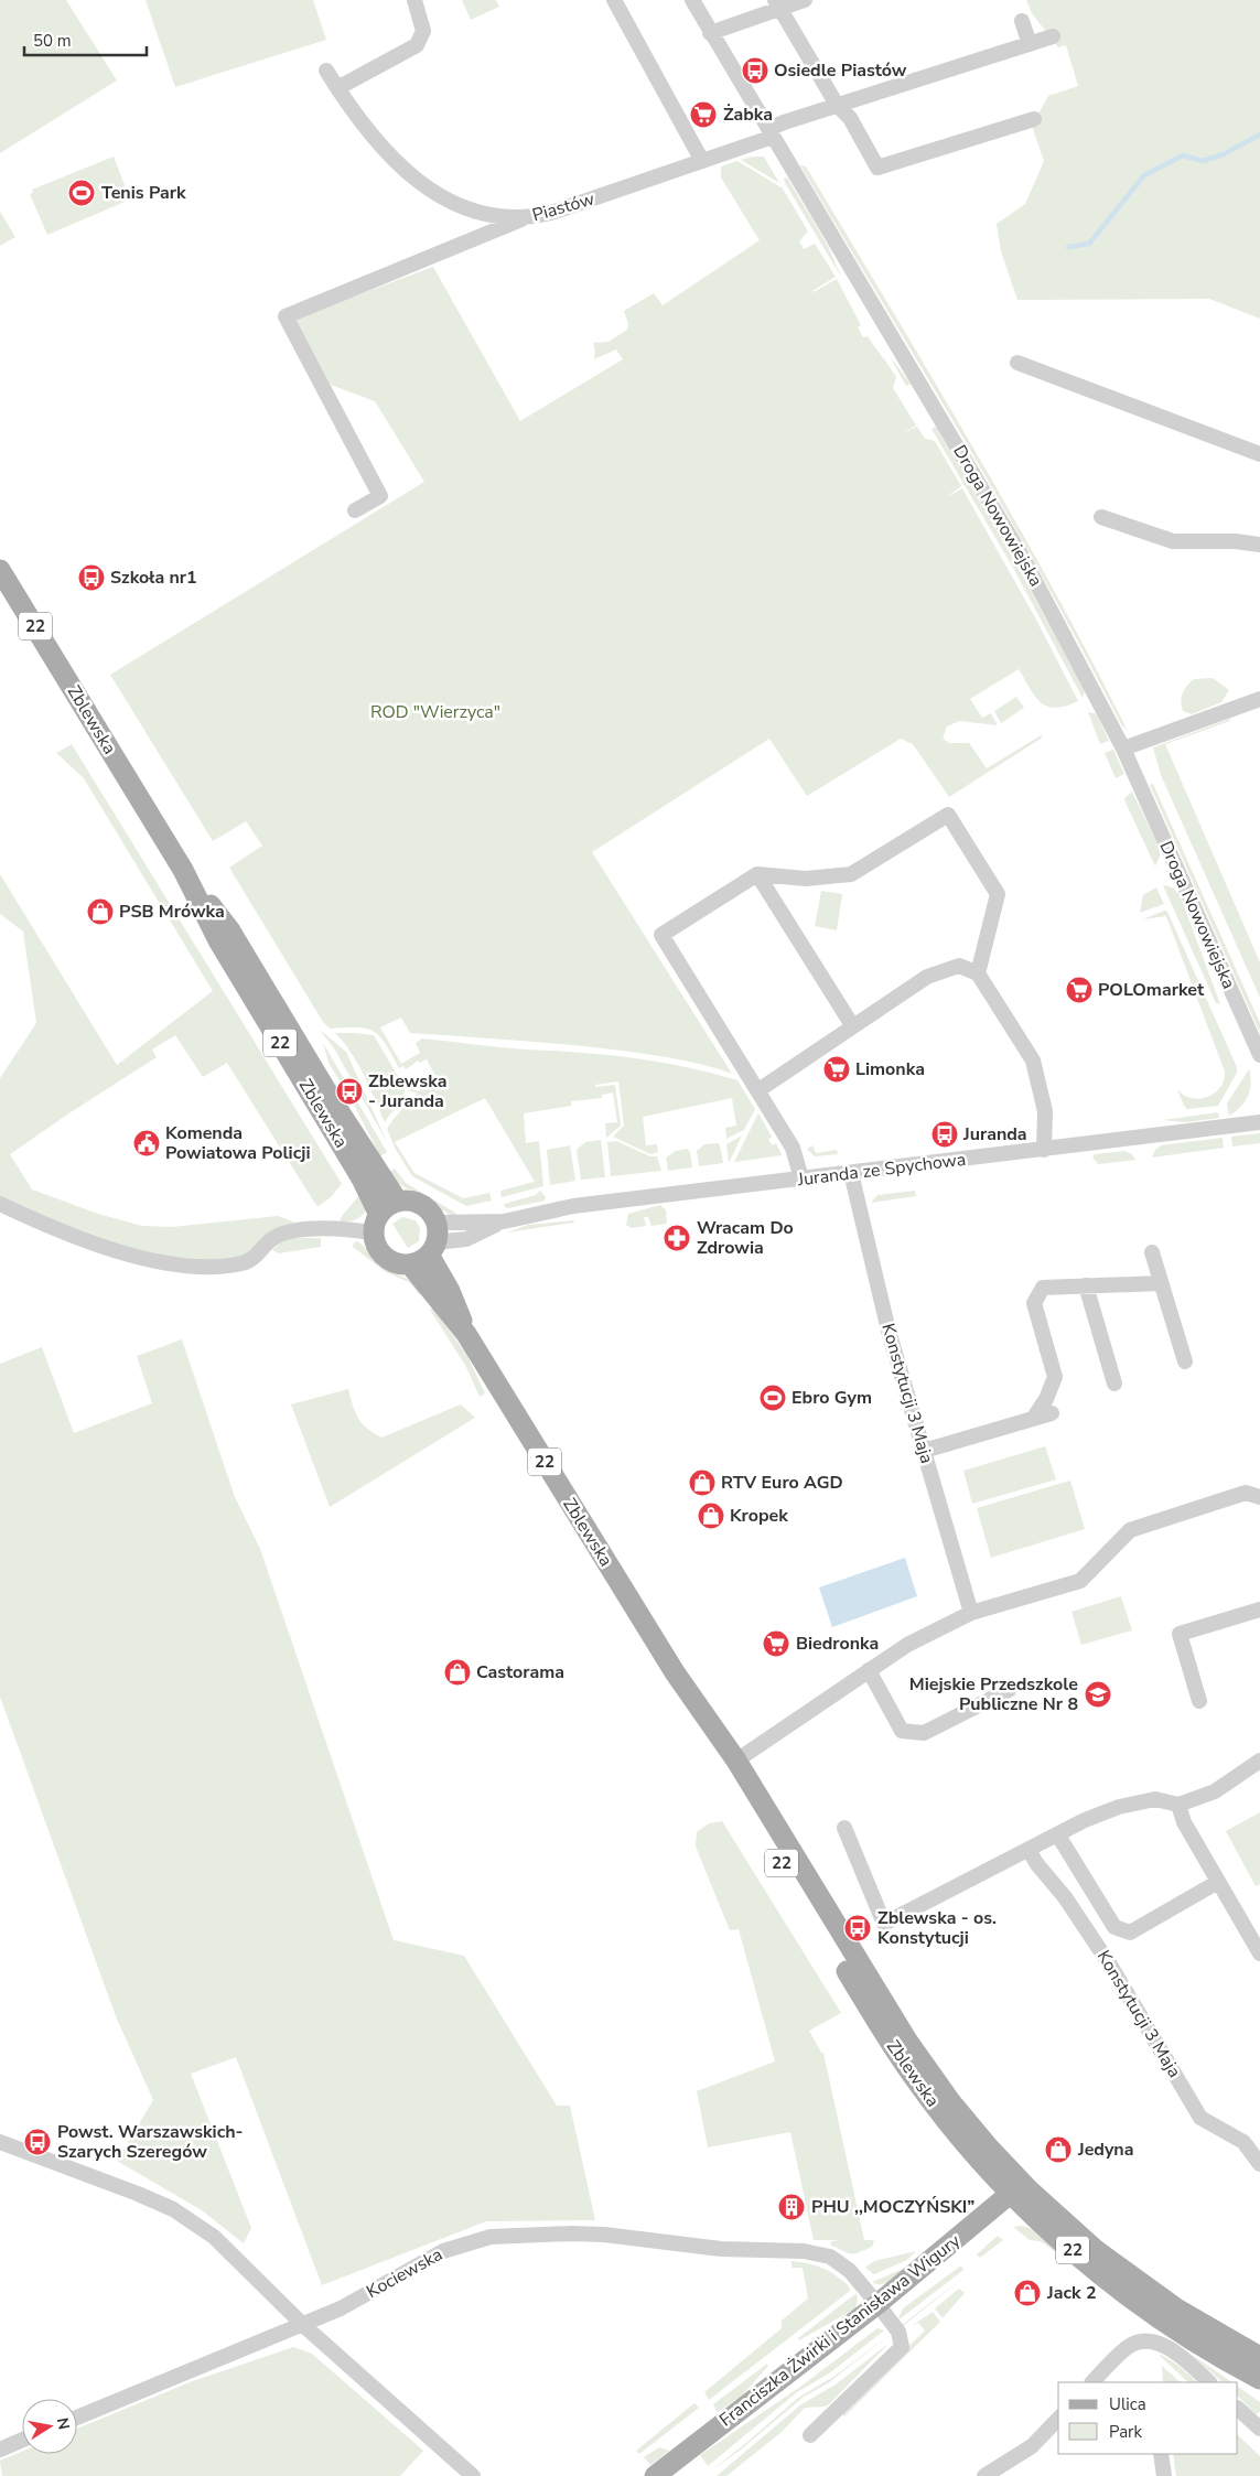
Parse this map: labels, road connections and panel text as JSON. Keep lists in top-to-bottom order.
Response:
{
  "streets": {
    "main road": ["22", "Zblewska", "Franciszka Żwirki i Stanisława Wigury"],
    "street": [
      "Piastów",
      "Droga Nowowiejska",
      "Juranda ze Spychowa",
      "Konstytucji 3 Maja",
      "Kociewska"
    ]
  },
  "crossings": [
    ["Piastów", "Droga Nowowiejska"],
    ["22", "Zblewska"],
    ["22", "Juranda ze Spychowa"],
    ["Zblewska", "Juranda ze Spychowa"],
    ["Zblewska", "Franciszka Żwirki i Stanisława Wigury"],
    ["Juranda ze Spychowa", "Konstytucji 3 Maja"],
    ["Kociewska", "Franciszka Żwirki i Stanisława Wigury"]
  ],
  "parks": ["ROD \"Wierzyca\""],
  "places": {
    "bus stop": [
      "Osiedle Piastów",
      "Szkoła nr1",
      "Zblewska - Juranda",
      "Juranda",
      "Zblewska - os. Konstytucji",
      "Powst. Warszawskich- Szarych Szeregów"
    ],
    "supermarket": [
      "Żabka",
      "POLOmarket",
      "Limonka",
      "Biedronka"
    ],
    "sports": ["Tenis Park", "Ebro Gym"],
    "shop": [
      "PSB Mrówka",
      "RTV Euro AGD",
      "Kropek",
      "Castorama",
      "Jedyna",
      "Jack 2"
    ],
    "public building": ["Komenda Powiatowa Policji"],
    "pharmacy": ["Wracam Do Zdrowia"],
    "school or university": ["Miejskie Przedszkole Publiczne Nr 8"],
    "building": ["PHU ,,MOCZYŃSKI”"]
  },
  "legend": ["Ulica", "Park"],
  "scale_bar": "50 m",
  "north": "right"
}
